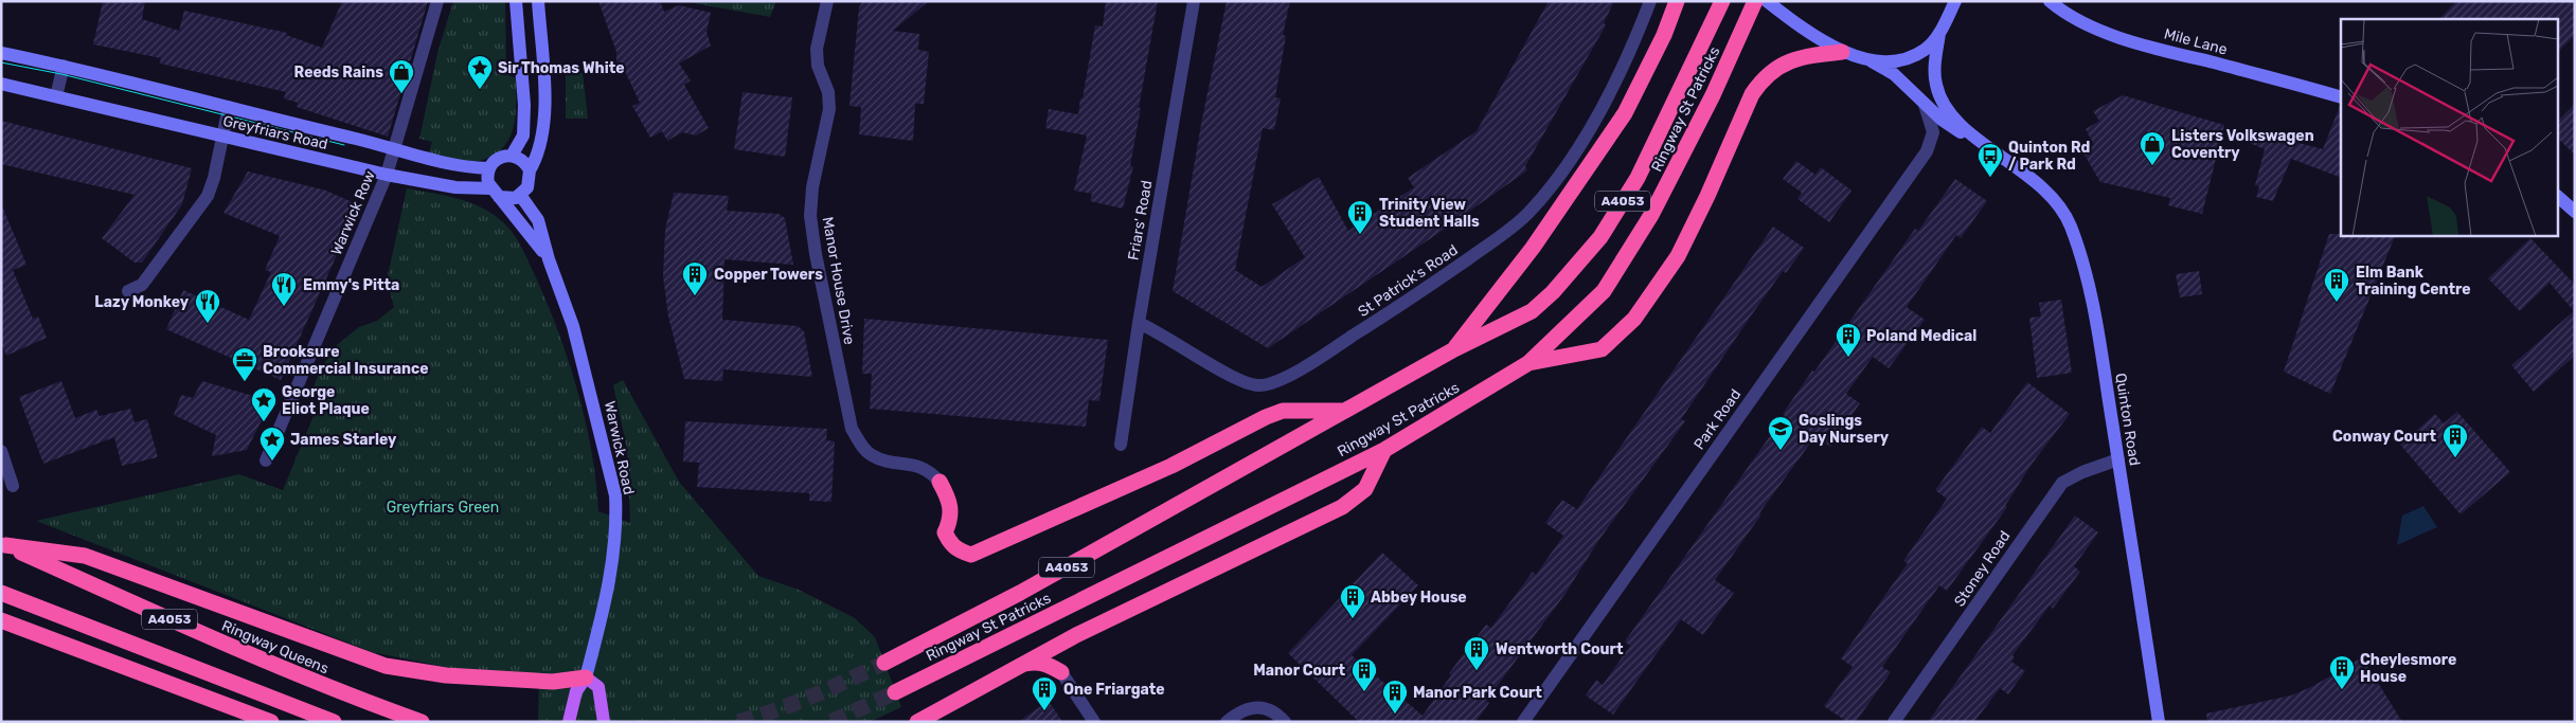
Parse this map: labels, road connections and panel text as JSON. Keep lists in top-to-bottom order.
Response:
{
  "streets": {
    "highway": ["Ringway St Patricks", "A4053", "Ringway Queens"],
    "main road": ["Warwick Road"],
    "street": [
      "Mile Lane",
      "Greyfriars Road",
      "Warwick Row",
      "Friars' Road",
      "Manor House Drive",
      "St Patrick's Road",
      "Park Road",
      "Quinton Road",
      "Stoney Road"
    ]
  },
  "crossings": [
    ["Greyfriars Road", "Warwick Row"],
    ["Greyfriars Road", "Warwick Road"],
    ["A4053", "Warwick Road"],
    ["A4053", "Ringway Queens"],
    ["Friars' Road", "St Patrick's Road"],
    ["Park Road", "Quinton Road"],
    ["Quinton Road", "Stoney Road"]
  ],
  "parks": ["Greyfriars Green"],
  "places": {
    "place": ["Sir Thomas White", "George Eliot Plaque", "James Starley"],
    "shop": ["Reeds Rains", "Listers Volkswagen Coventry"],
    "bus stop": ["Quinton Rd / Park Rd"],
    "building": [
      "Trinity View Student Halls",
      "Copper Towers",
      "Elm Bank Training Centre",
      "Poland Medical",
      "Conway Court",
      "Abbey House",
      "Wentworth Court",
      "Cheylesmore House",
      "Manor Court",
      "One Friargate",
      "Manor Park Court"
    ],
    "restaurant": ["Emmy's Pitta", "Lazy Monkey"],
    "office": ["Brooksure Commercial Insurance"],
    "school or university": ["Goslings Day Nursery"]
  }
}
